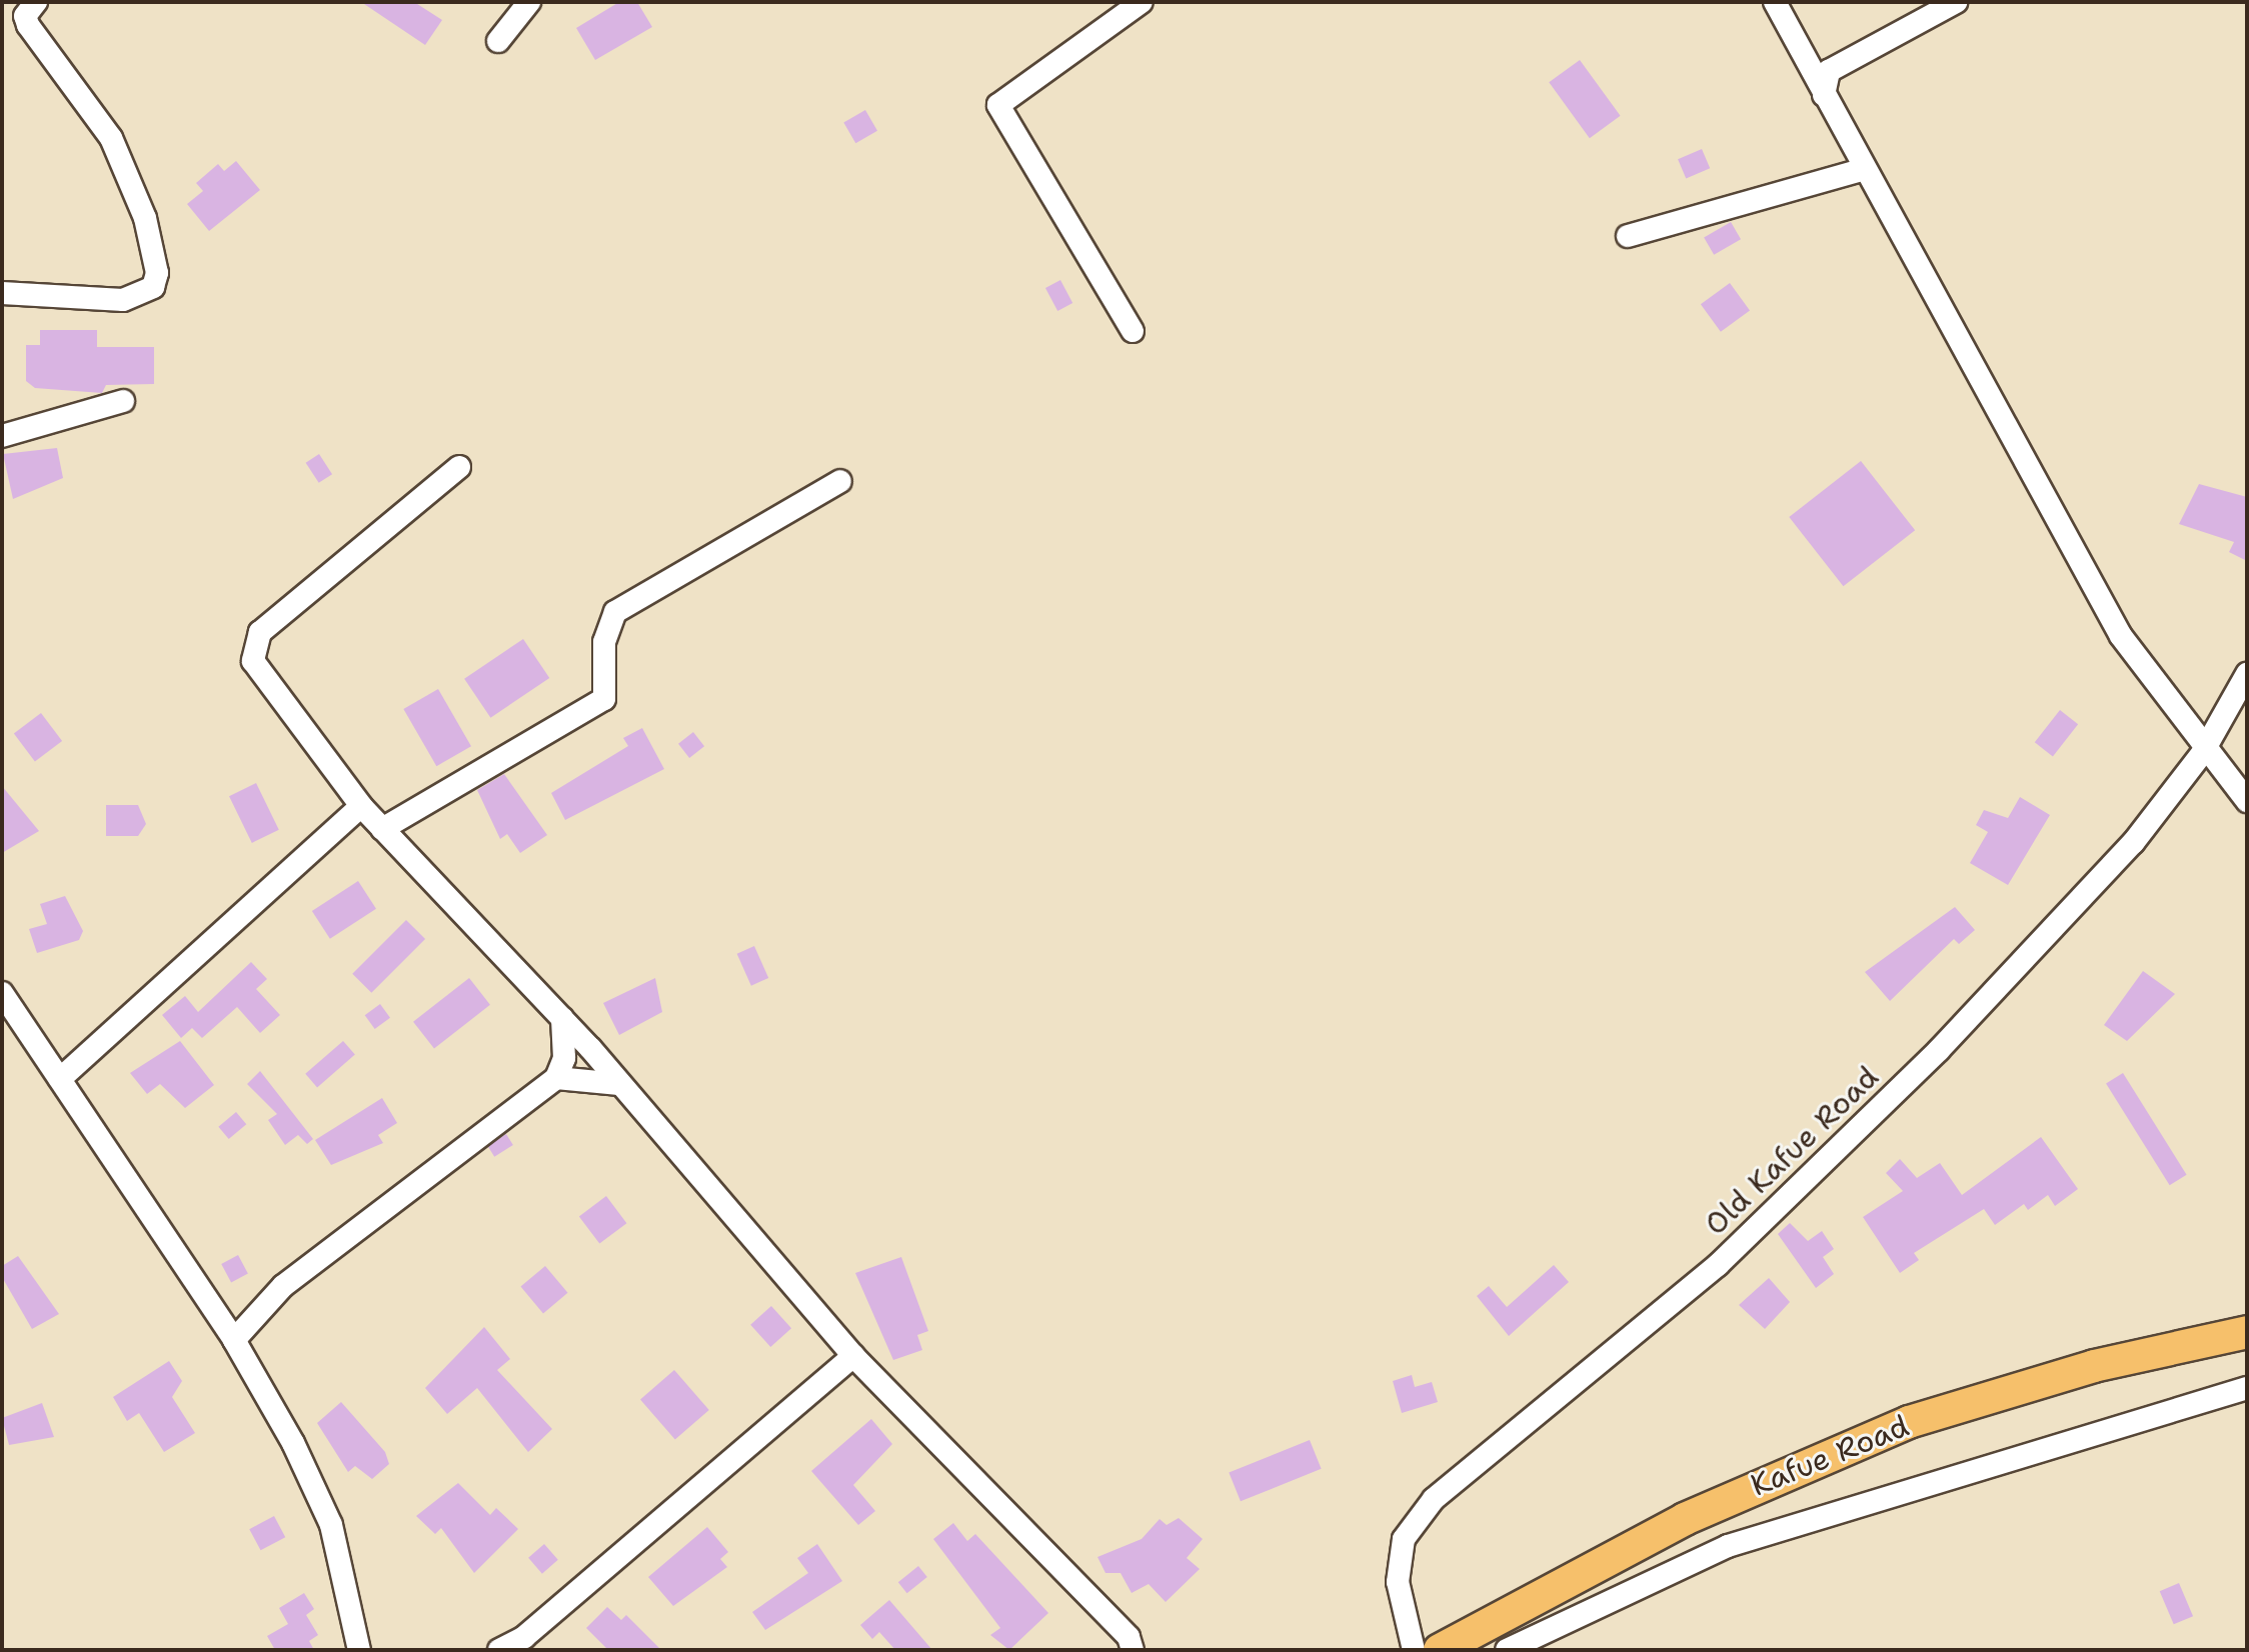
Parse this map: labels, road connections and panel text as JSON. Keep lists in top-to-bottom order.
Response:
{
  "streets": {
    "highway": ["Kafue Road"],
    "street": ["Old Kafue Road"]
  }
}
